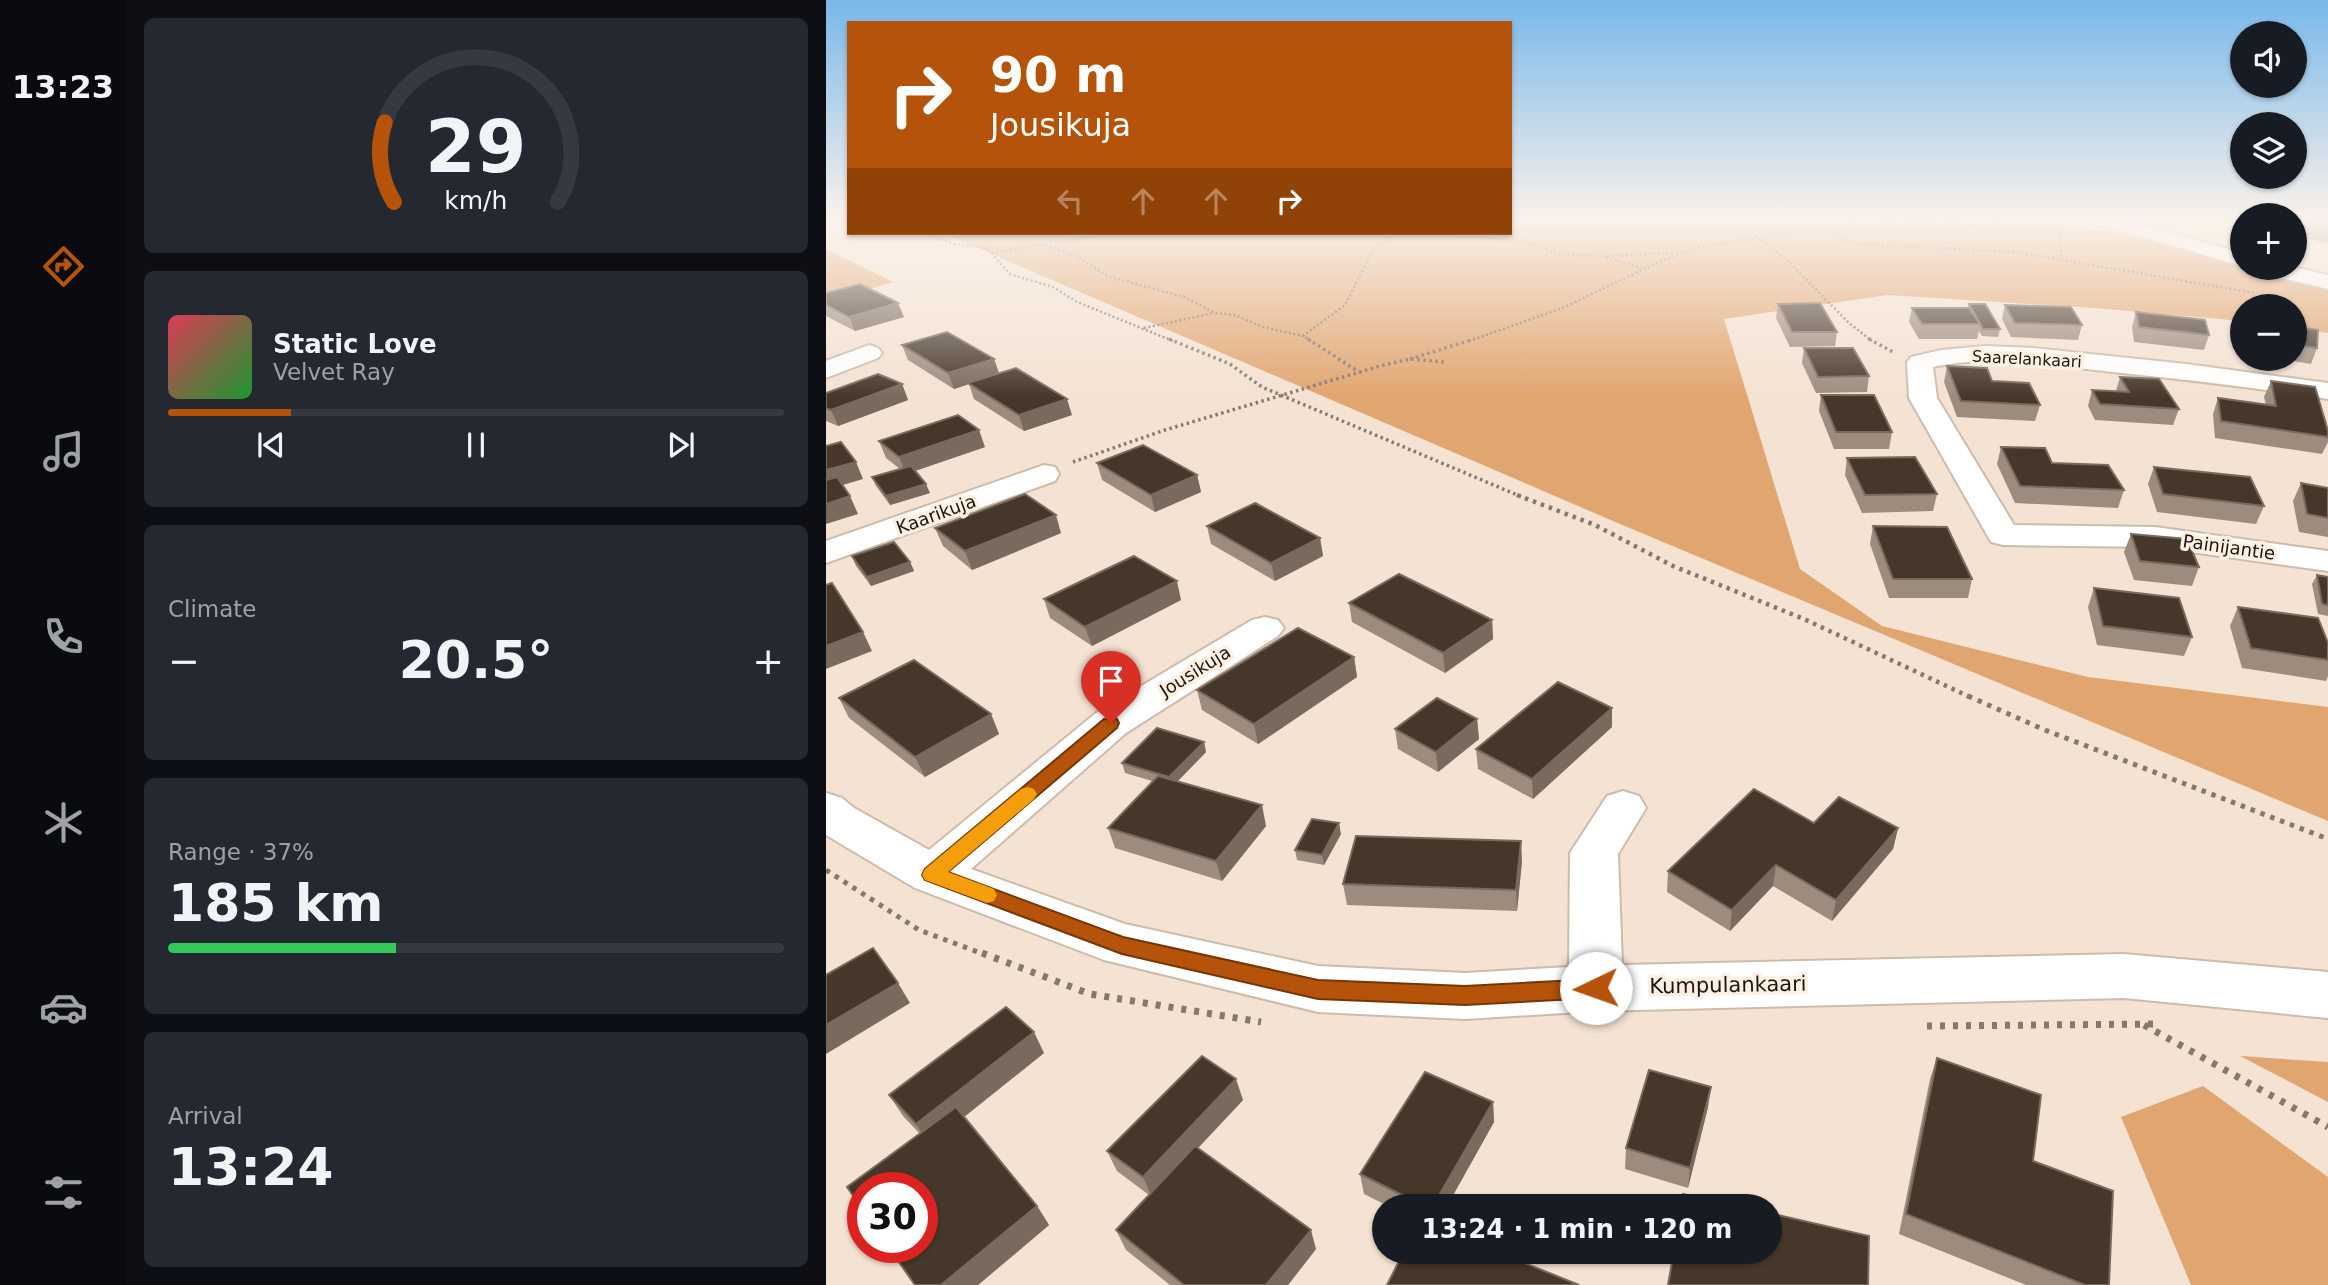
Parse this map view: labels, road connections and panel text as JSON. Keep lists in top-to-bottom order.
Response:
{
  "streets": {
    "street": [
      "Saarelankaari",
      "Kaarikuja",
      "Painijantie",
      "Jousikuja",
      "Kumpulankaari"
    ]
  },
  "crossings": [
    ["Saarelankaari", "Painijantie"],
    ["Jousikuja", "Kumpulankaari"]
  ],
  "page": {
    "tabs": "13:23",
    "map_buttons": ["+", "−"],
    "turn": ["90 m", "Jousikuja"],
    "song": ["Static Love", "Velvet Ray"],
    "tile": [
      "Climate",
      ["Range · 37%", "185 km"],
      ["Arrival", "13:24"]
    ],
    "heat": ["−", "20.5°", "+"],
    "limit": "30",
    "trip": "13:24 · 1 min · 120 m",
    "gauge": ["29", "km/h"]
  }
}
